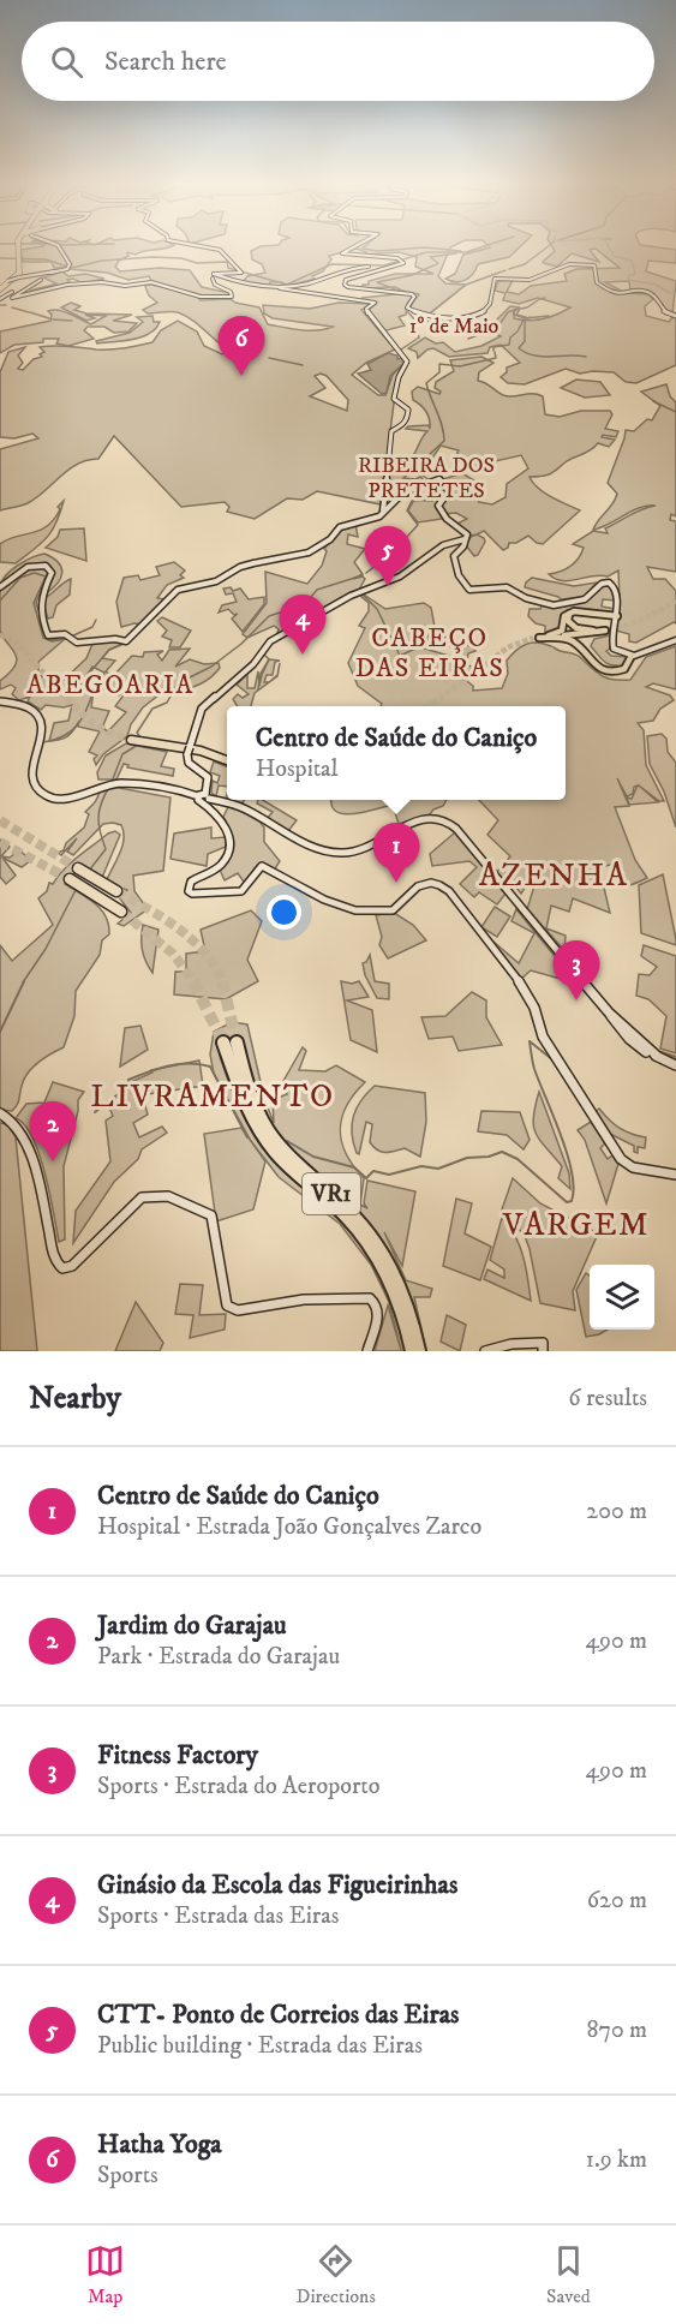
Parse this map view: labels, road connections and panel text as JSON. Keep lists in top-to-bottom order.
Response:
{
  "streets": {
    "highway": ["VR1"]
  },
  "districts": [
    "1º de Maio",
    "RIBEIRA DOS PRETETES",
    "CABEÇO DAS EIRAS",
    "ABEGOARIA",
    "AZENHA",
    "LIVRAMENTO",
    "VARGEM"
  ],
  "page": {
    "search": "Search here",
    "pins": [
      "6",
      "5",
      "4",
      "1",
      "3",
      "2"
    ],
    "popup": ["Centro de Saúde do Caniço", "Hospital"],
    "heading": ["Nearby", "6 results"],
    "list": [
      {
        "mark": "1",
        "name": "Centro de Saúde do Caniço",
        "note": "Hospital · Estrada João Gonçalves Zarco",
        "value": "200 m"
      },
      {
        "mark": "2",
        "name": "Jardim do Garajau",
        "note": "Park · Estrada do Garajau",
        "value": "490 m"
      },
      {
        "mark": "3",
        "name": "Fitness Factory",
        "note": "Sports · Estrada do Aeroporto",
        "value": "490 m"
      },
      {
        "mark": "4",
        "name": "Ginásio da Escola das Figueirinhas",
        "note": "Sports · Estrada das Eiras",
        "value": "620 m"
      },
      {
        "mark": "5",
        "name": "CTT- Ponto de Correios das Eiras",
        "note": "Public building · Estrada das Eiras",
        "value": "870 m"
      },
      {
        "mark": "6",
        "name": "Hatha Yoga",
        "note": "Sports",
        "value": "1.9 km"
      }
    ],
    "nav": ["Map", "Directions", "Saved"]
  }
}
